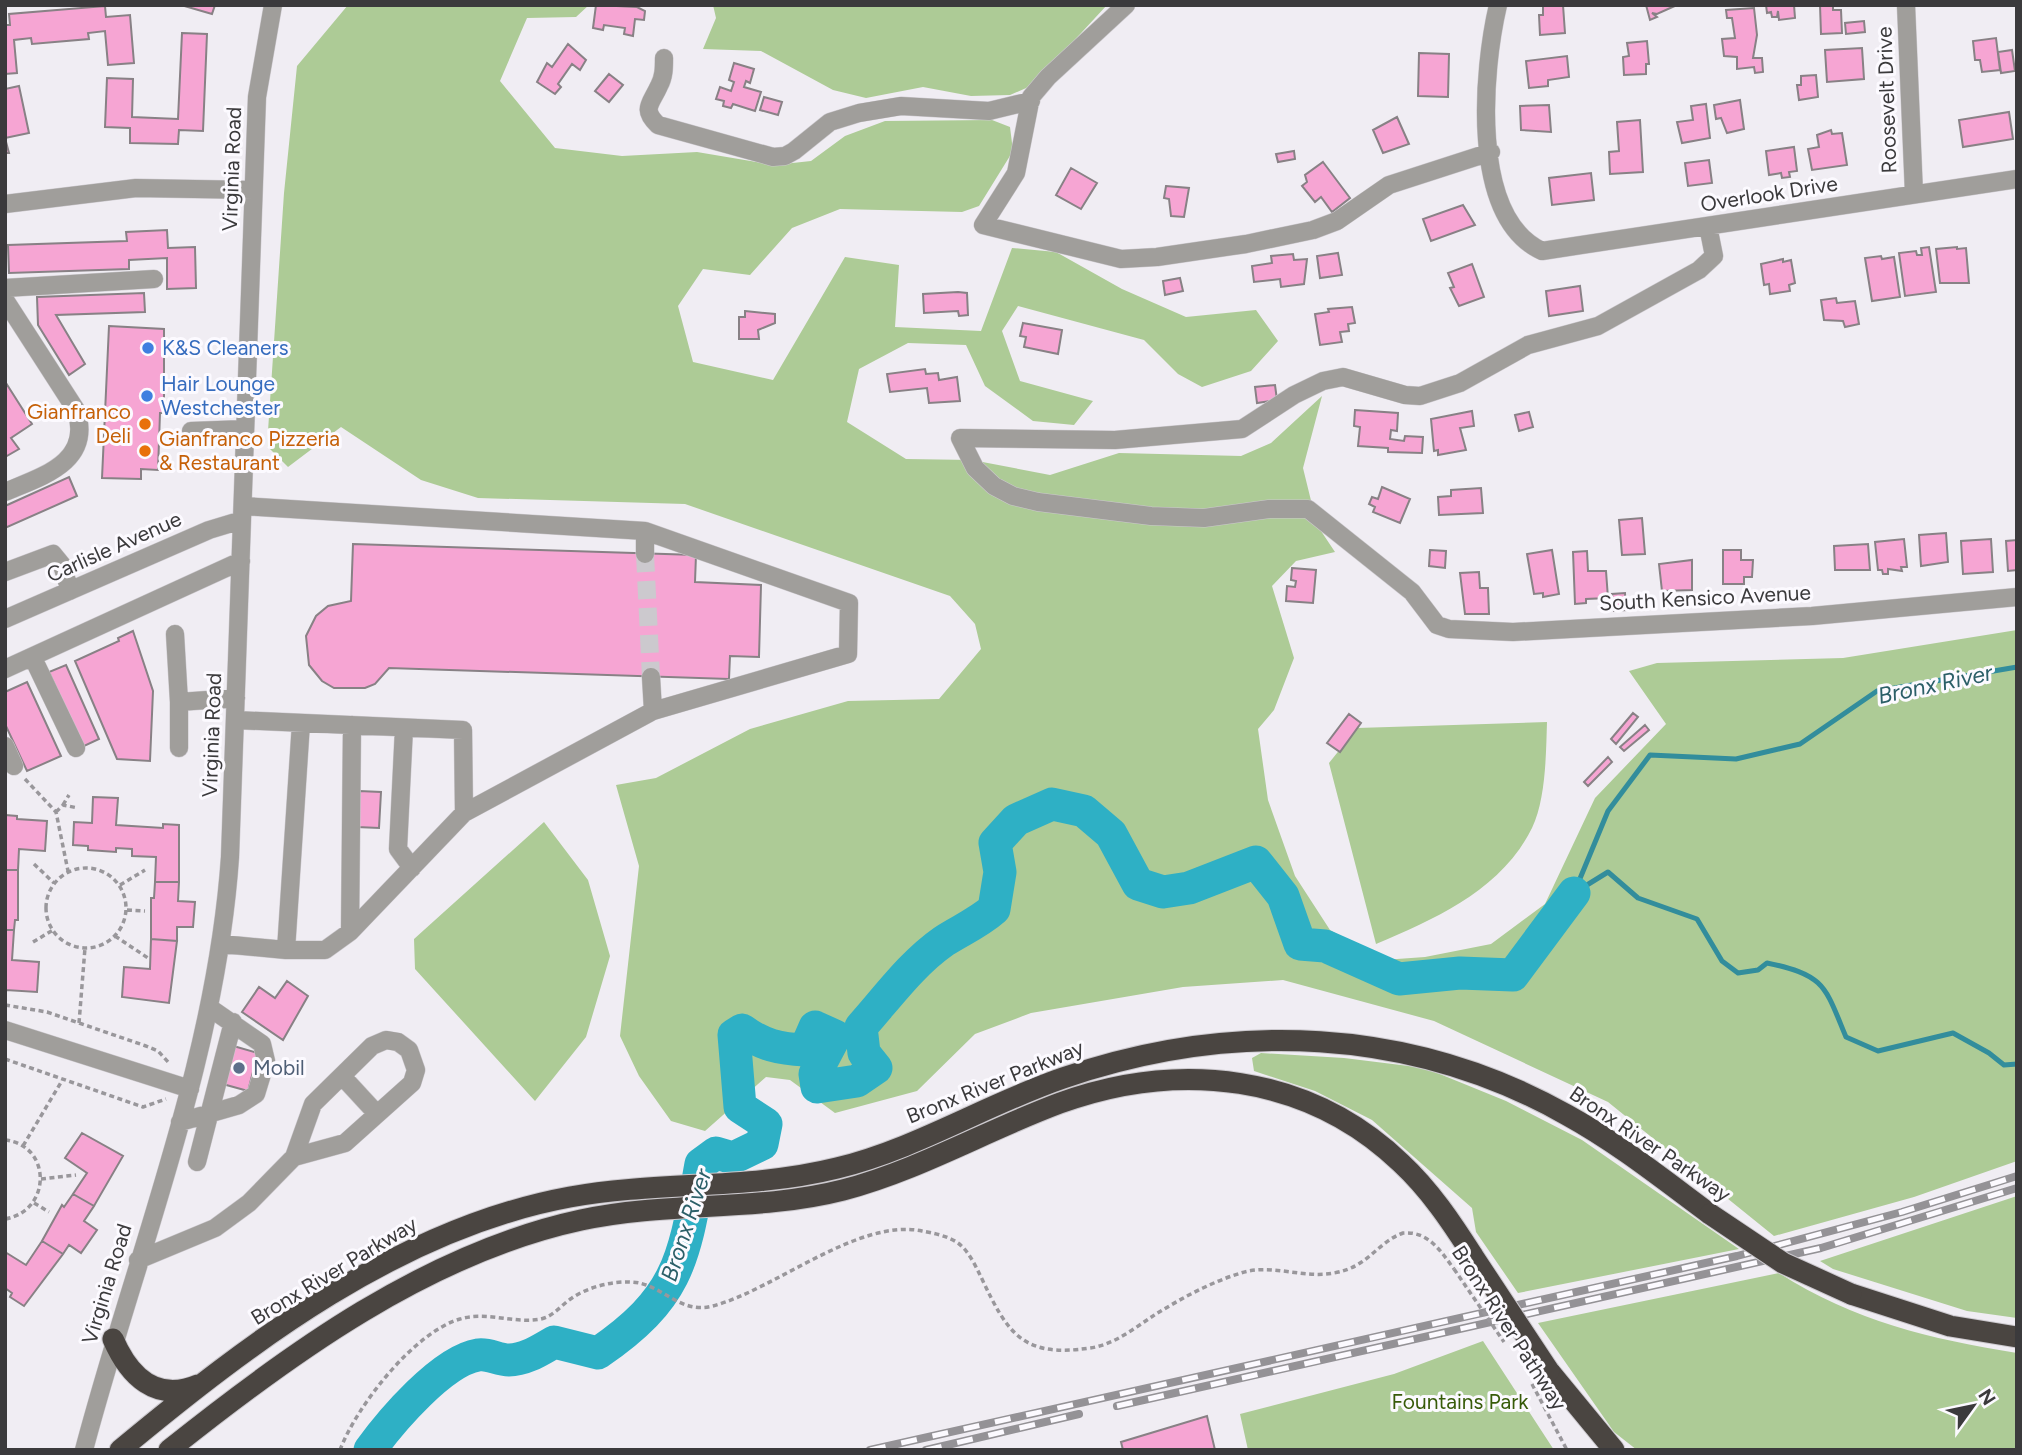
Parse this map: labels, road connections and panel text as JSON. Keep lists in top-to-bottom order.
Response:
{
  "streets": {
    "highway": ["Bronx River Parkway"],
    "street": [
      "Roosevelt Drive",
      "Virginia Road",
      "Overlook Drive",
      "Carlisle Avenue",
      "South Kensico Avenue"
    ],
    "path": ["Bronx River Pathway"]
  },
  "crossings": [
    ["Roosevelt Drive", "Overlook Drive"],
    ["Virginia Road", "Carlisle Avenue"],
    ["Overlook Drive", "South Kensico Avenue"]
  ],
  "water": ["Bronx River"],
  "parks": ["Fountains Park"],
  "places": [
    "K&S Cleaners",
    "Hair Lounge Westchester",
    "Gianfranco Deli",
    "Gianfranco Pizzeria & Restaurant",
    "Mobil"
  ],
  "north": "top right"
}
